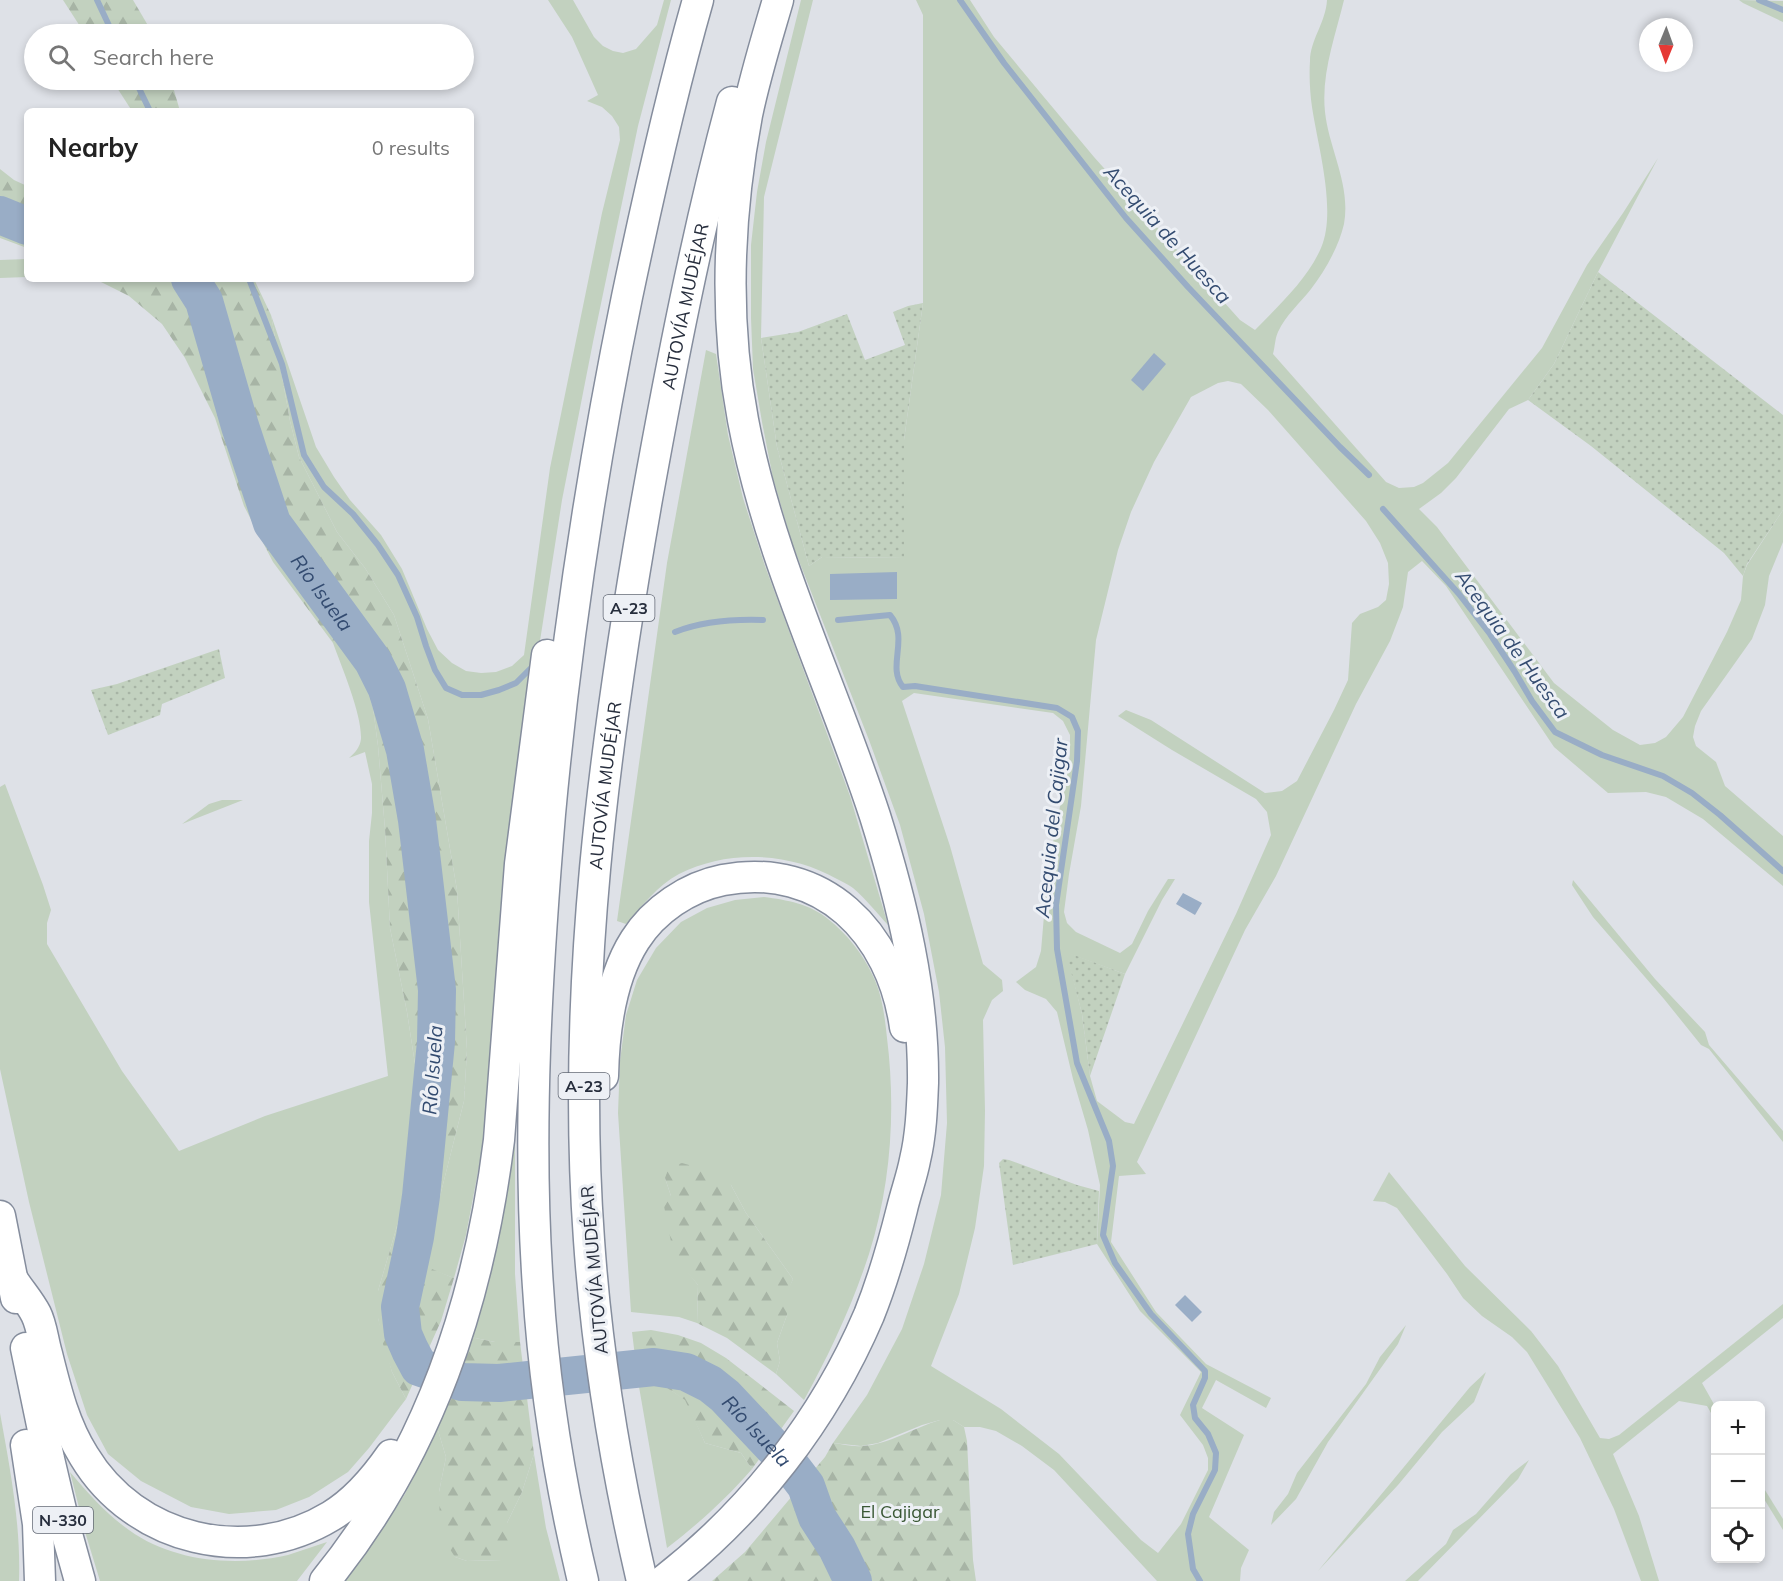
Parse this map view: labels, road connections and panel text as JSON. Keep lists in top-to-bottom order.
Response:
{
  "streets": {
    "highway": ["AUTOVÍA MUDÉJAR", "A-23", "N-330"]
  },
  "water": ["Acequia de Huesca", "Río Isuela", "Acequia del Cajigar"],
  "parks": ["El Cajigar"],
  "north": "bottom",
  "page": {
    "search": "Search here",
    "heading": ["Nearby", "0 results"],
    "map_buttons": ["+", "−"]
  }
}
